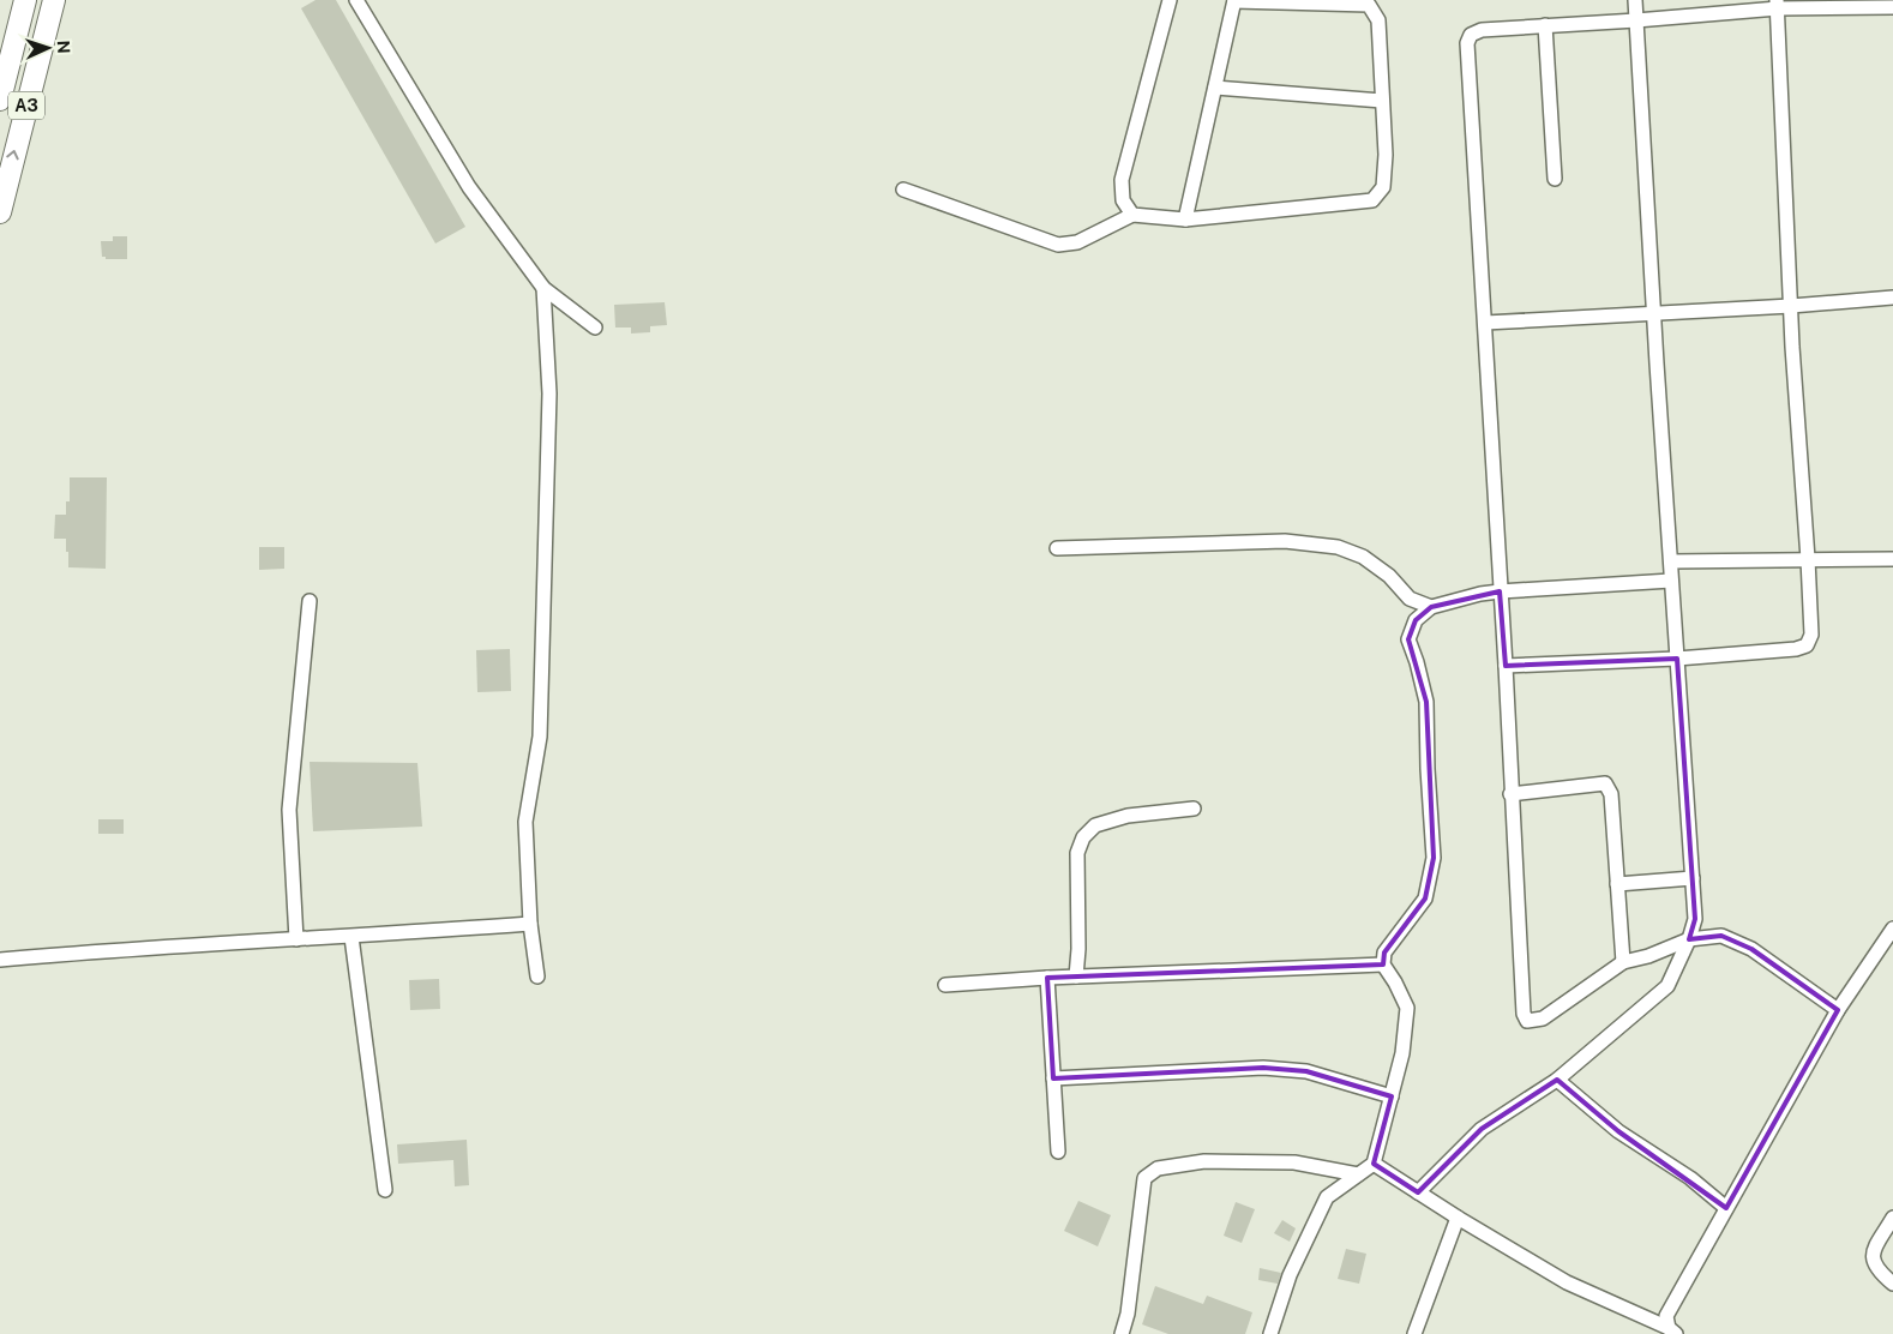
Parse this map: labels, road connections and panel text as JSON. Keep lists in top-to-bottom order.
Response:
{
  "streets": {
    "main road": ["A3"]
  },
  "north": "right"
}
